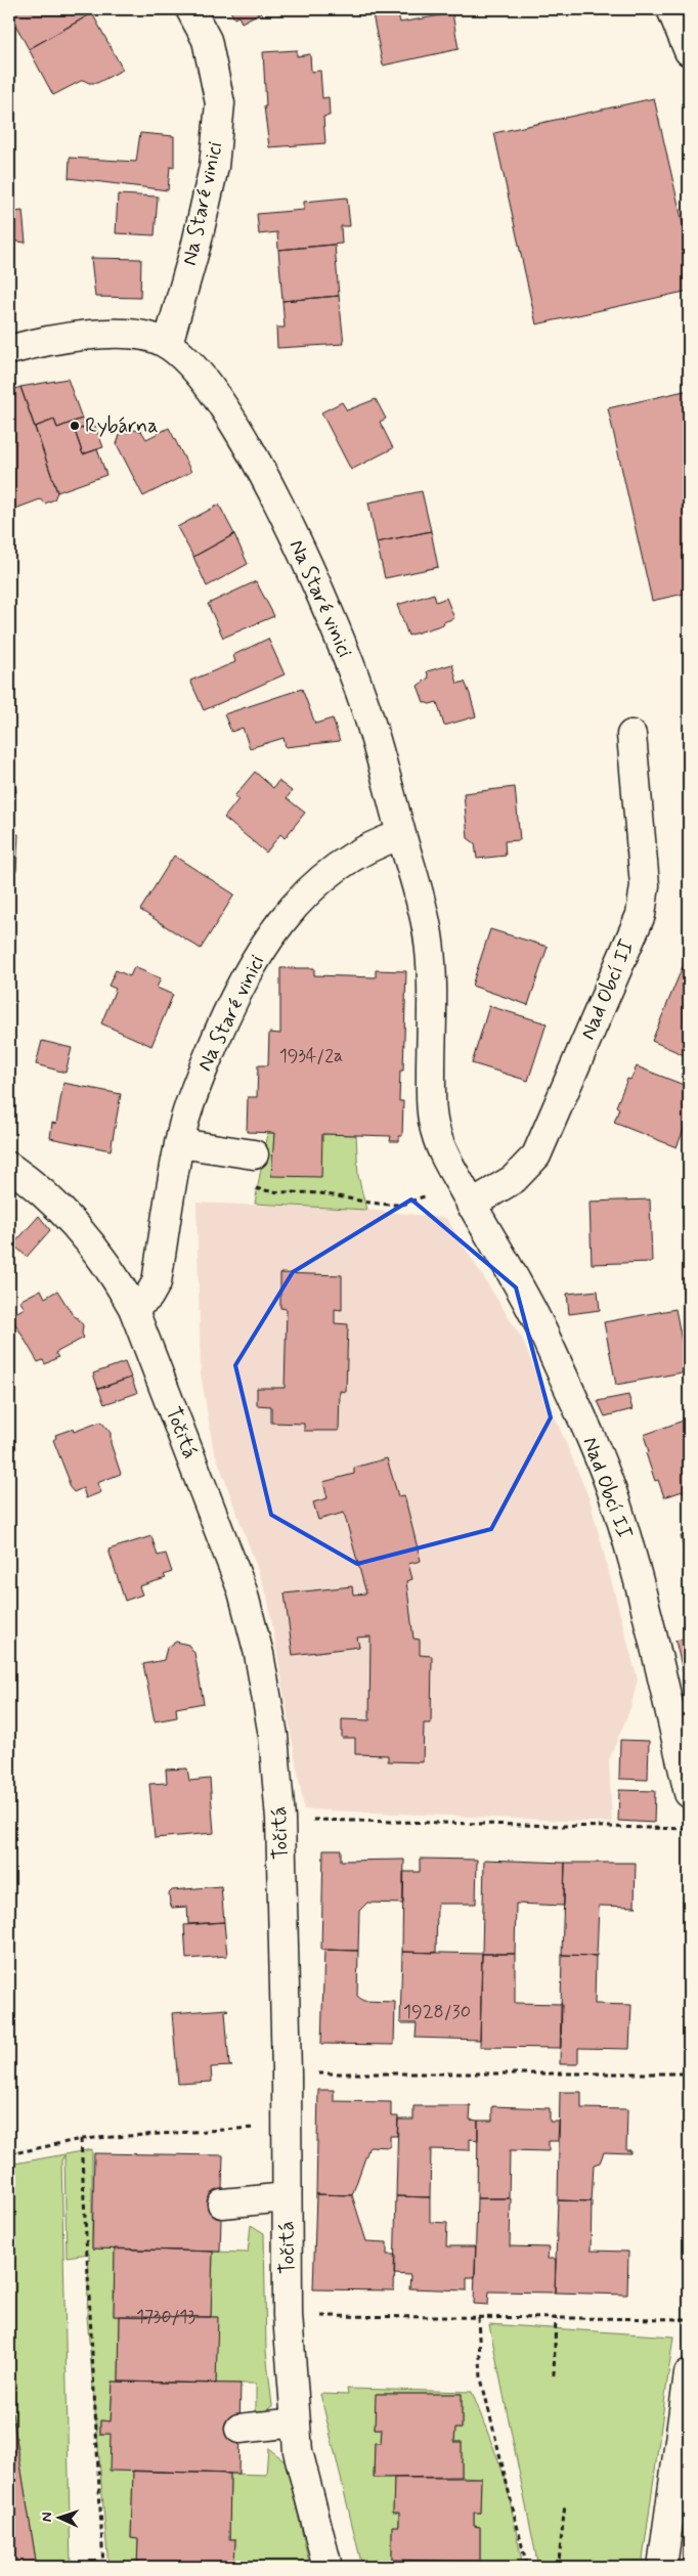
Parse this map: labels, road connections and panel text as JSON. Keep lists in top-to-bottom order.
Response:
{
  "streets": {
    "street": ["Na Staré vinici", "Nad Obcí II", "Točitá"]
  },
  "crossings": [
    ["Na Staré vinici", "Nad Obcí II"],
    ["Na Staré vinici", "Točitá"]
  ],
  "places": ["Rybárna"],
  "house_numbers": ["1934/2a", "1928/30", "1730/13"],
  "north": "left"
}
